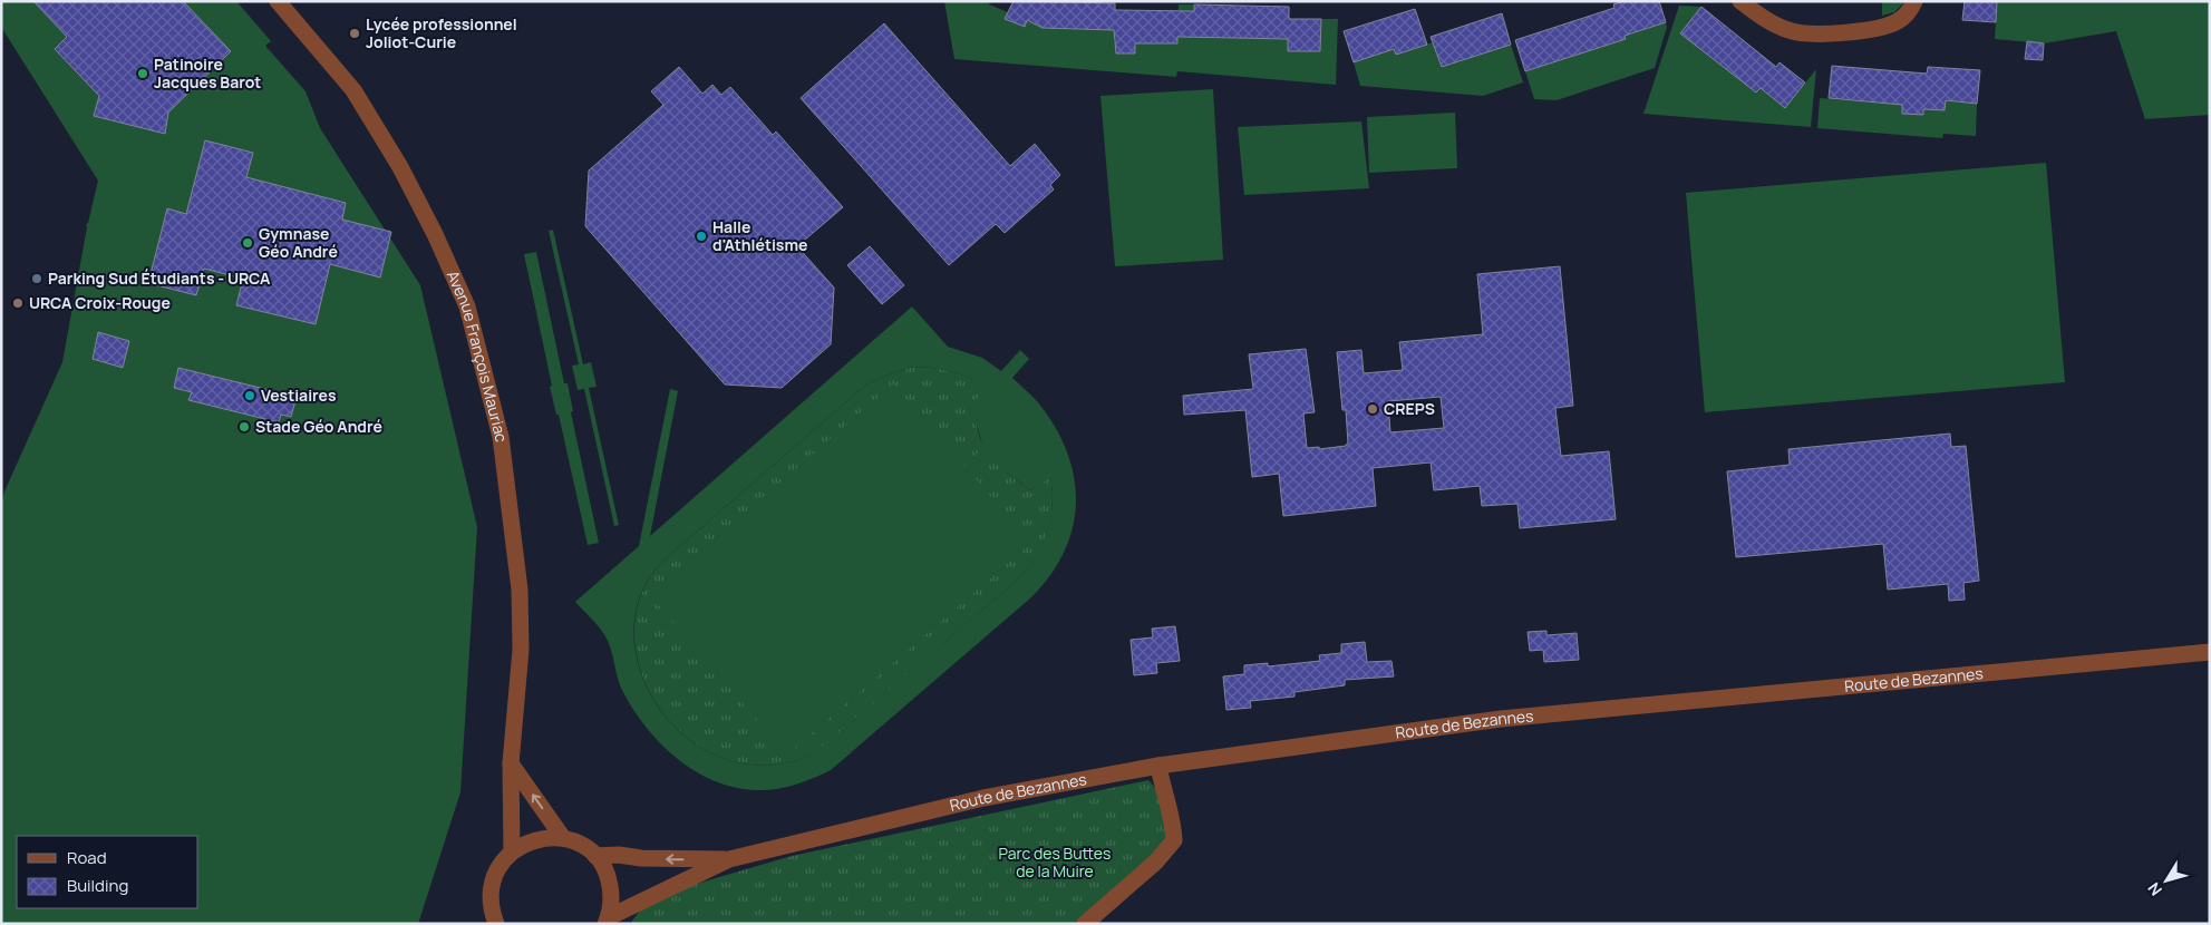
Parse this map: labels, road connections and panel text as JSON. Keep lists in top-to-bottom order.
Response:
{
  "streets": {
    "street": ["Avenue François Mauriac", "Route de Bezannes"]
  },
  "parks": ["Parc des Buttes de la Muire"],
  "places": [
    "Lycée professionnel Joliot-Curie",
    "Patinoire Jacques Barot",
    "Halle d'Athlétisme",
    "Gymnase Géo André",
    "Parking Sud Étudiants - URCA",
    "URCA Croix-Rouge",
    "Vestiaires",
    "CREPS",
    "Stade Géo André"
  ],
  "legend": ["Road", "Building"],
  "north": "bottom left"
}
